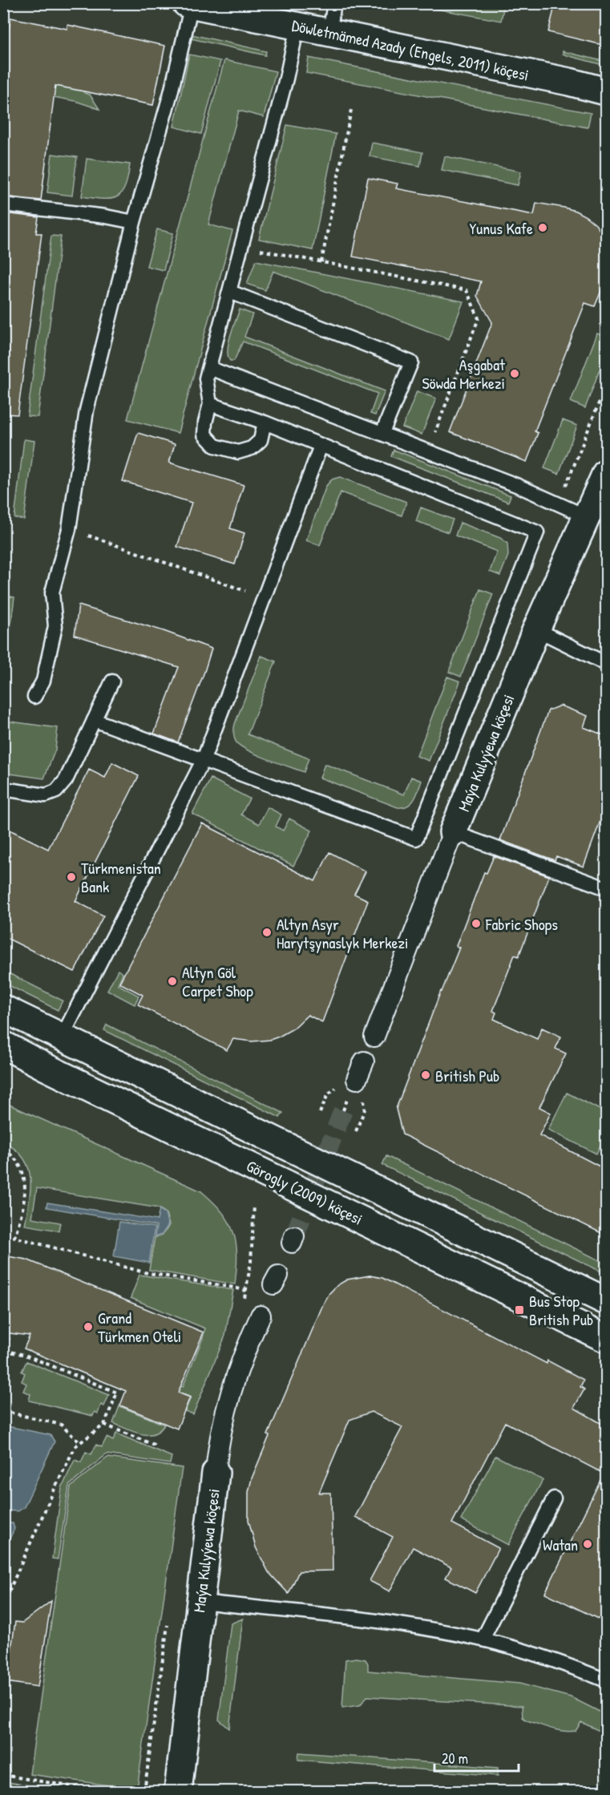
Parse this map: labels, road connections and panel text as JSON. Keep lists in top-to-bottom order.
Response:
{
  "streets": {
    "street": ["Döwletmämed Azady (Engels, 2011) köçesi", "Maýa Kulyýewa köçesi", "Görogly (2009) köçesi"]
  },
  "places": {
    "other": [
      "Yunus Kafe",
      "Aşgabat Söwda Merkezi",
      "Türkmenistan Bank",
      "Fabric Shops",
      "Altyn Asyr Harytşynaslyk Merkezi",
      "Altyn Göl Carpet Shop",
      "British Pub",
      "Grand Türkmen Oteli",
      "Watan"
    ],
    "transit": ["Bus Stop British Pub"]
  },
  "scale_bar": "20 m"
}
